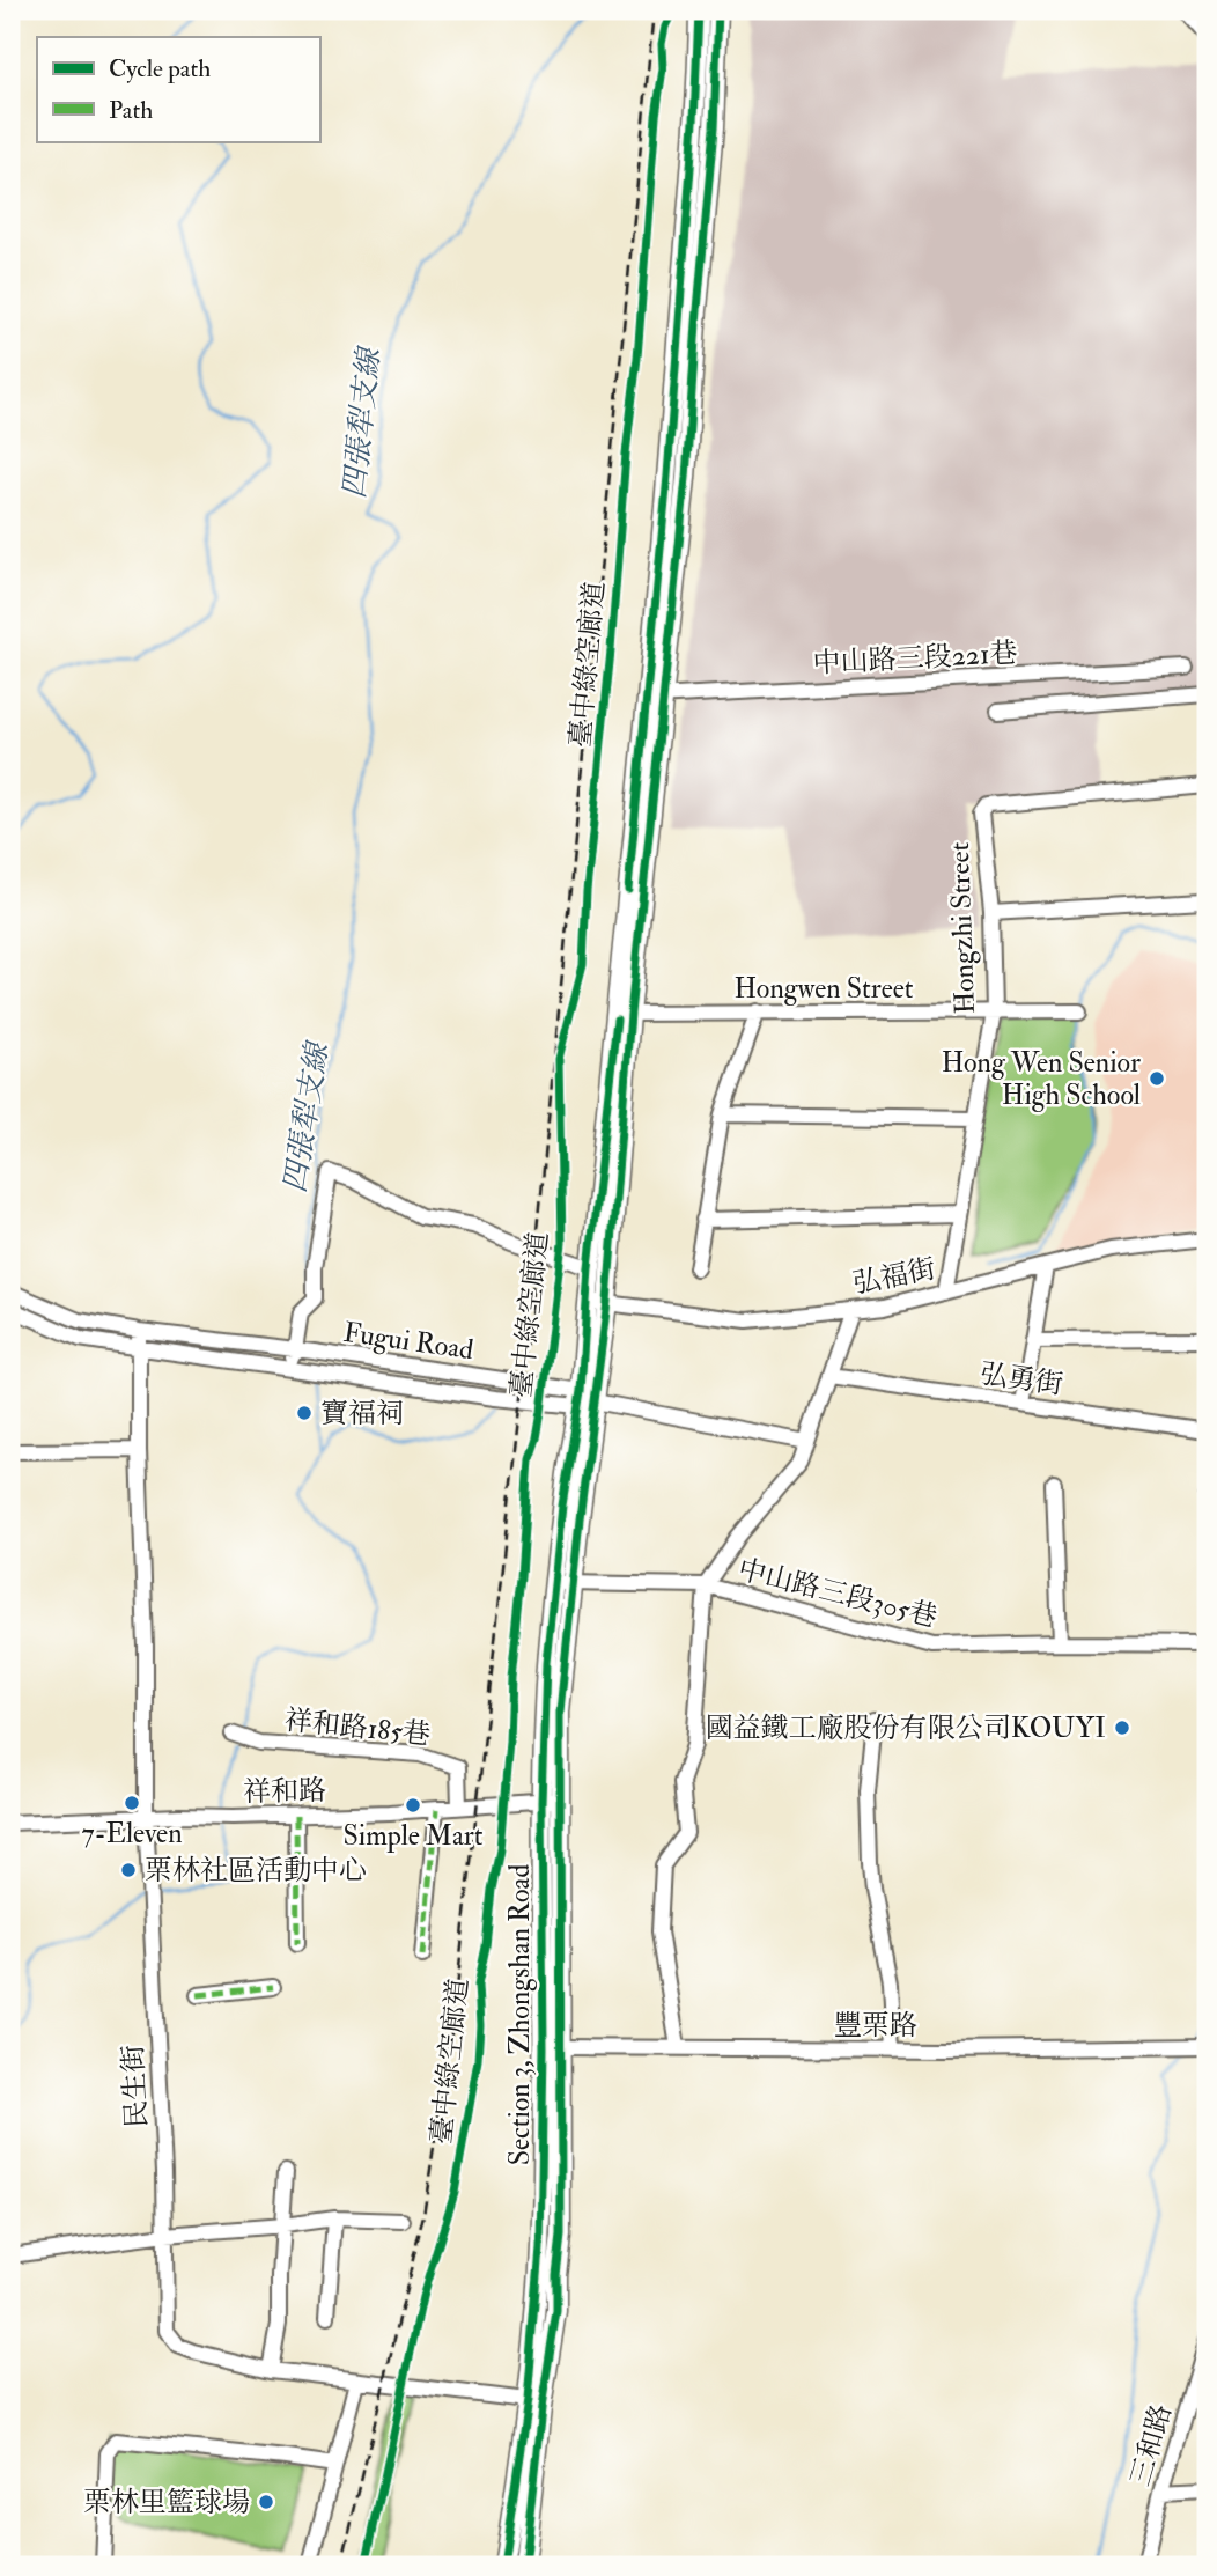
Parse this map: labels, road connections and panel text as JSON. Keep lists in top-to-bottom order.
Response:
{
  "streets": {
    "main road": ["Section 3, Zhongshan Road"],
    "street": [
      "中山路三段221巷",
      "Hongzhi Street",
      "Hongwen Street",
      "弘福街",
      "Fugui Road",
      "弘勇街",
      "中山路三段305巷",
      "祥和路185巷",
      "祥和路",
      "豐栗路",
      "民生街",
      "三和路"
    ],
    "cycle path": ["臺中綠空廊道"]
  },
  "crossings": [
    ["中山路三段221巷", "Section 3, Zhongshan Road"],
    ["Hongzhi Street", "Hongwen Street"],
    ["Hongzhi Street", "弘福街"],
    ["Hongwen Street", "Section 3, Zhongshan Road"],
    ["弘福街", "Section 3, Zhongshan Road"],
    ["Fugui Road", "Section 3, Zhongshan Road"],
    ["Fugui Road", "民生街"],
    ["中山路三段305巷", "Section 3, Zhongshan Road"],
    ["祥和路185巷", "祥和路"],
    ["祥和路", "Section 3, Zhongshan Road"],
    ["祥和路", "民生街"],
    ["Section 3, Zhongshan Road", "豐栗路"],
    ["Section 3, Zhongshan Road", "民生街"]
  ],
  "water": ["四張犁支線"],
  "places": [
    "Hong Wen Senior High School",
    "寶福祠",
    "國益鐵工廠股份有限公司KOUYI",
    "7-Eleven",
    "Simple Mart",
    "栗林社區活動中心",
    "栗林里籃球場"
  ],
  "legend": ["Cycle path", "Path"]
}
